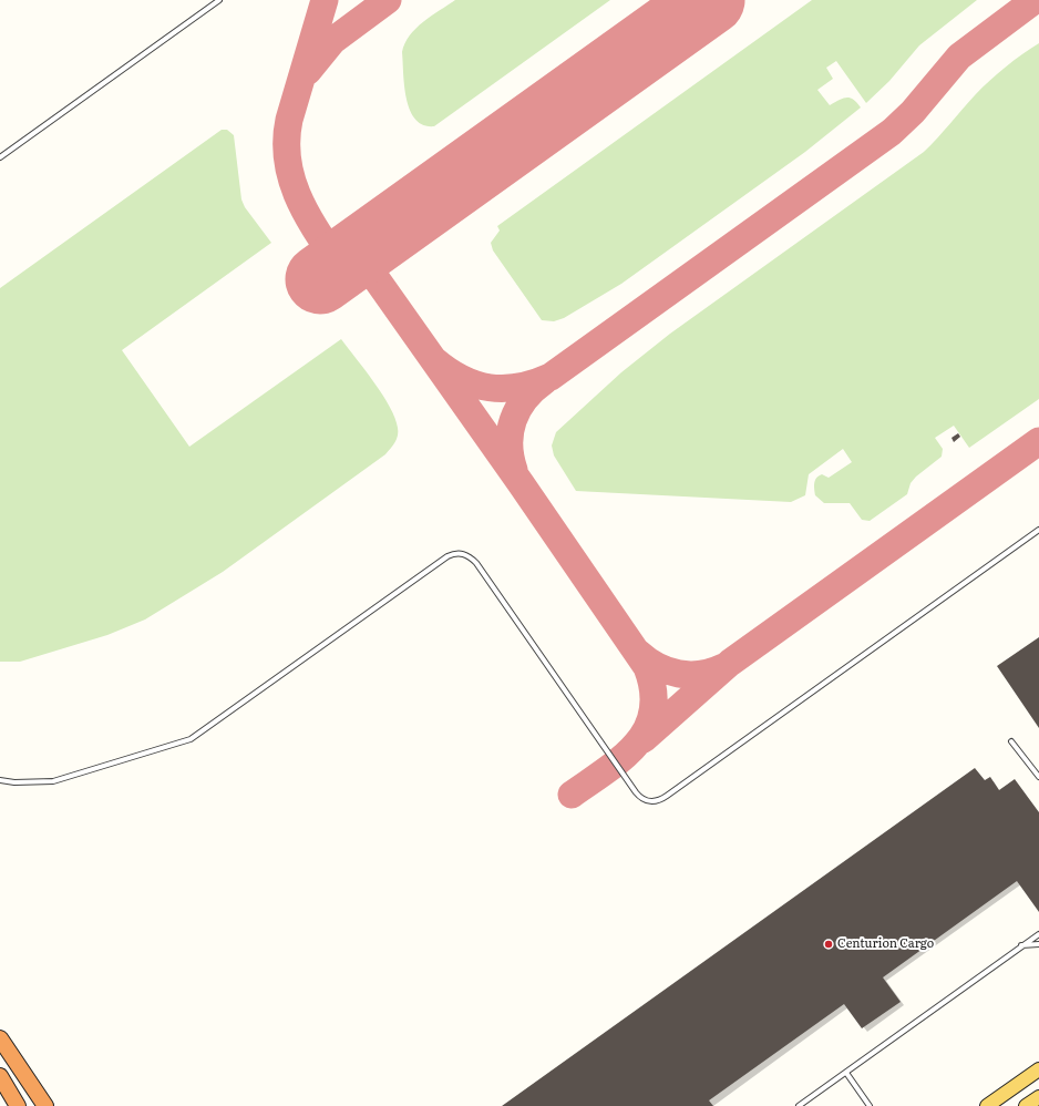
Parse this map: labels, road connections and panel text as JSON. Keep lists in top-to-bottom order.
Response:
{
  "places": ["Centurion Cargo"]
}
